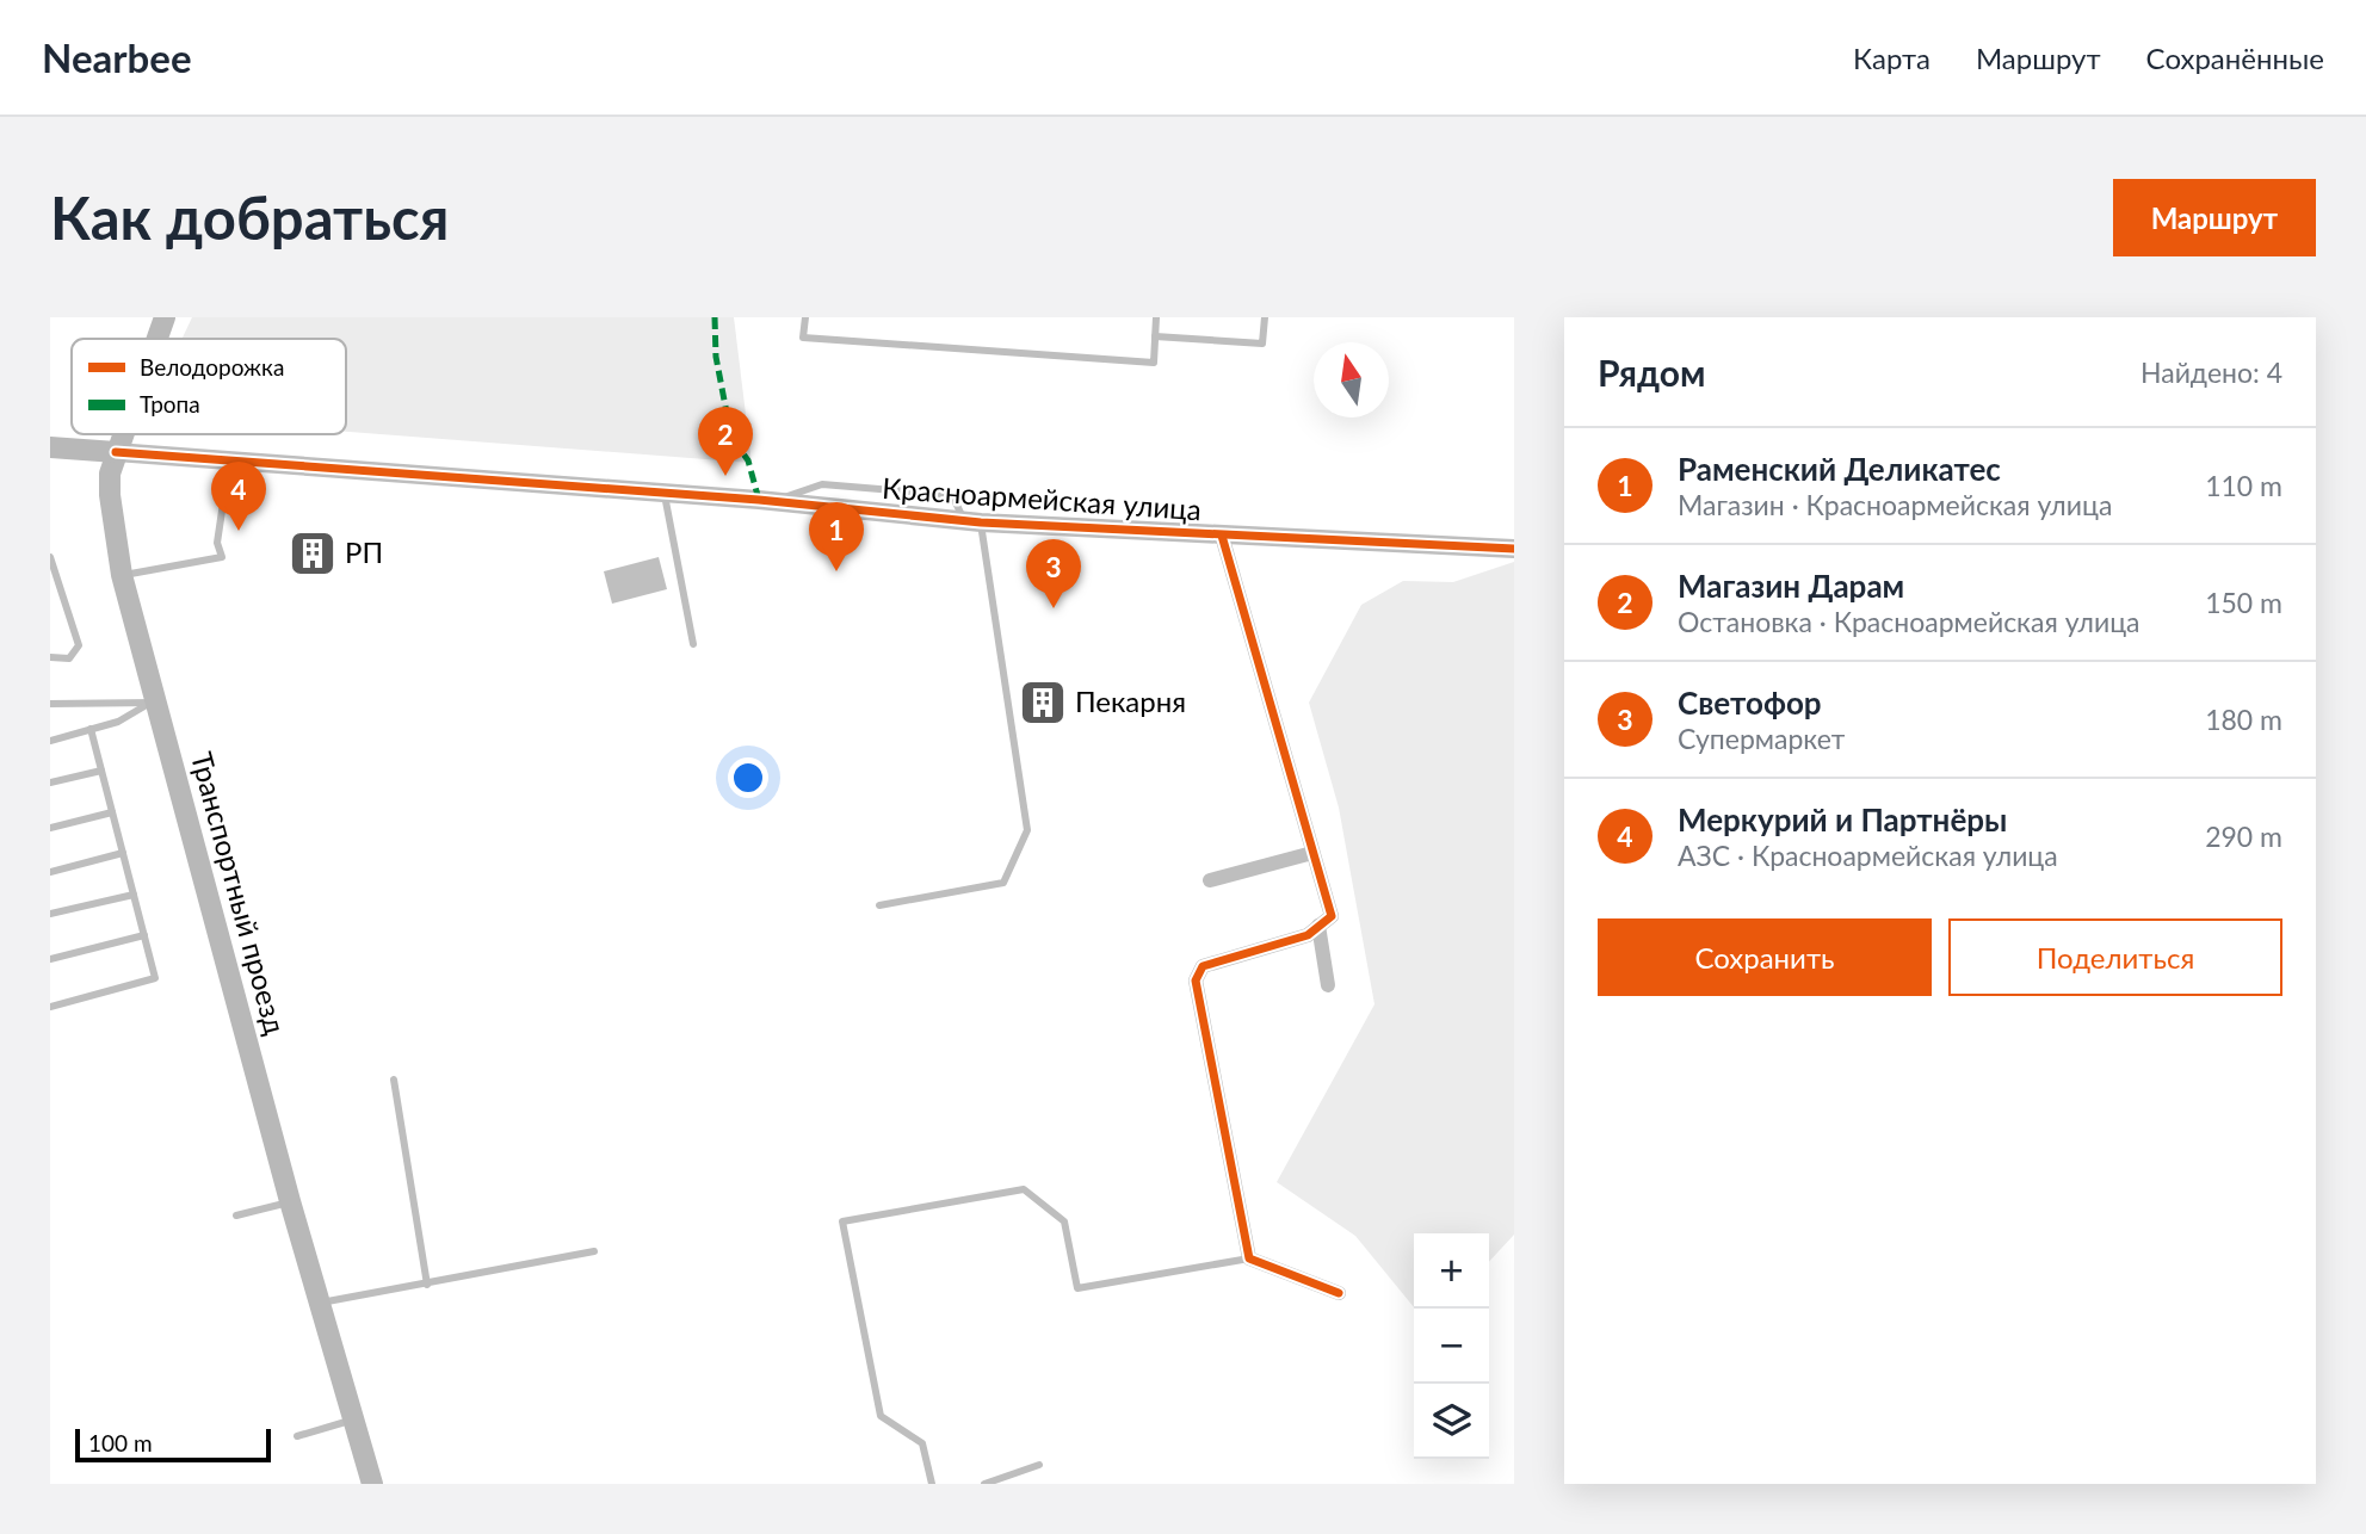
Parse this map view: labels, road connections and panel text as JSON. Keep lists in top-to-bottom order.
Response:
{
  "streets": {
    "main road": ["Транспортный проезд"],
    "street": ["Красноармейская улица"]
  },
  "crossings": [
    ["Красноармейская улица", "Транспортный проезд"]
  ],
  "places": {
    "building": ["РП", "Пекарня"]
  },
  "legend": ["Велодорожка", "Тропа"],
  "scale_bar": "100 m",
  "north": "top",
  "page": {
    "header": "Nearbee",
    "nav": ["Карта", "Маршрут", "Сохранённые"],
    "buttons": [
      "Маршрут",
      ["Сохранить", "Поделиться"]
    ],
    "title": "Как добраться",
    "heading": ["Рядом", "Найдено: 4"],
    "pins": [
      "2",
      "4",
      "1",
      "3"
    ],
    "list": [
      {
        "mark": "1",
        "name": "Раменский Деликатес",
        "note": "Магазин · Красноармейская улица",
        "value": "110 m"
      },
      {
        "mark": "2",
        "name": "Магазин Дарам",
        "note": "Остановка · Красноармейская улица",
        "value": "150 m"
      },
      {
        "mark": "3",
        "name": "Светофор",
        "note": "Супермаркет",
        "value": "180 m"
      },
      {
        "mark": "4",
        "name": "Меркурий и Партнёры",
        "note": "АЗС · Красноармейская улица",
        "value": "290 m"
      }
    ],
    "map_buttons": ["+", "−"],
    "scale": "100 m"
  }
}
